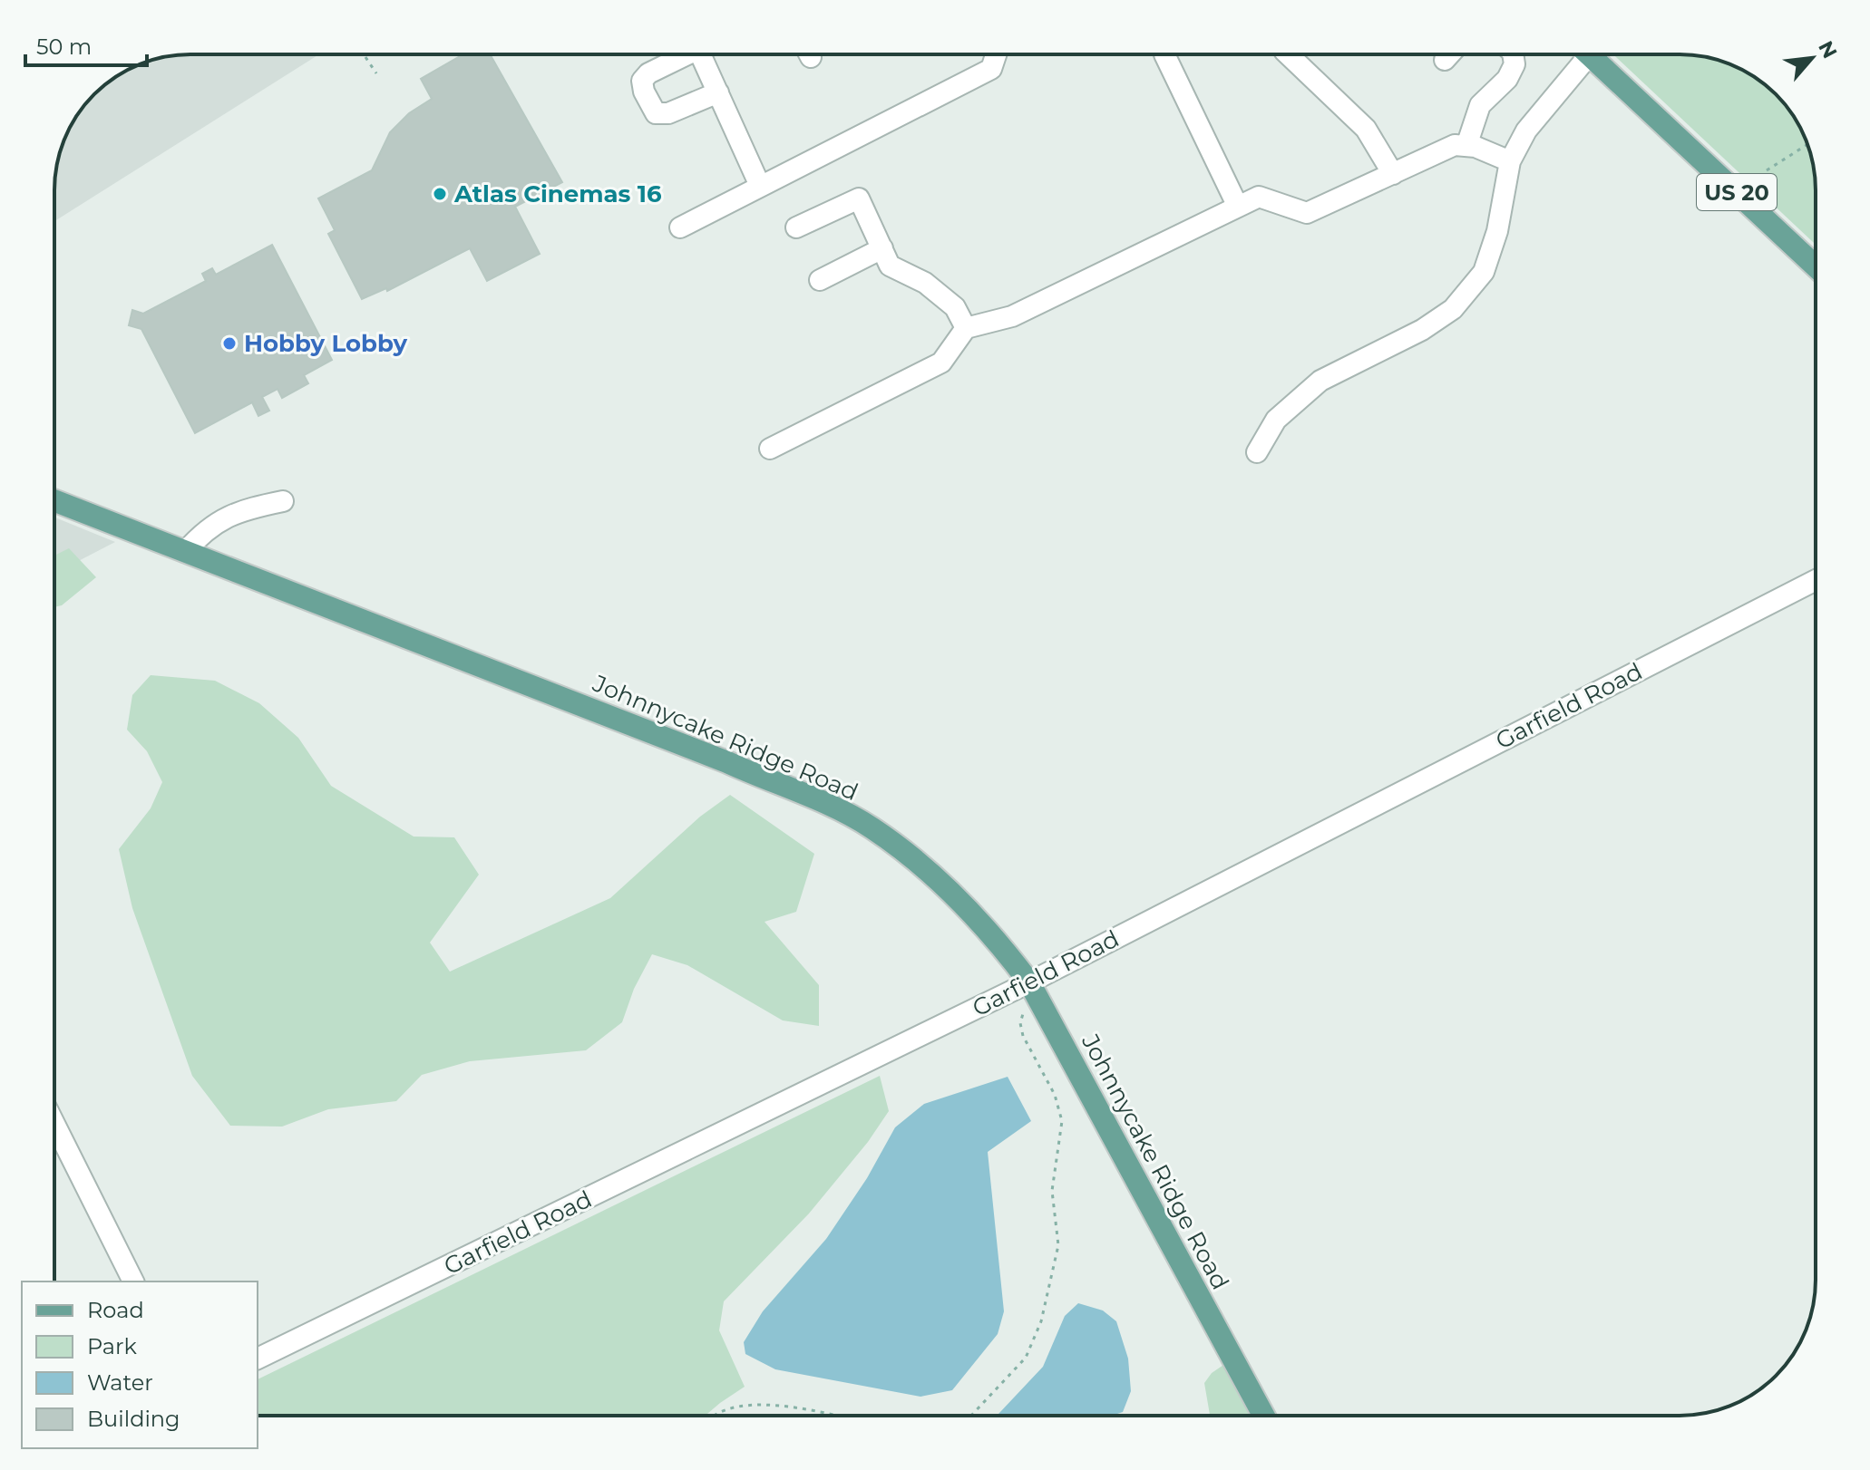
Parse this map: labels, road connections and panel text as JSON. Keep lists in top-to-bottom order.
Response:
{
  "streets": {
    "main road": ["US 20", "Johnnycake Ridge Road"],
    "street": ["Garfield Road"]
  },
  "crossings": [
    ["Garfield Road", "Johnnycake Ridge Road"]
  ],
  "places": ["Atlas Cinemas 16", "Hobby Lobby"],
  "legend": [
    "Road",
    "Park",
    "Water",
    "Building"
  ],
  "scale_bar": "50 m",
  "north": "top right"
}
